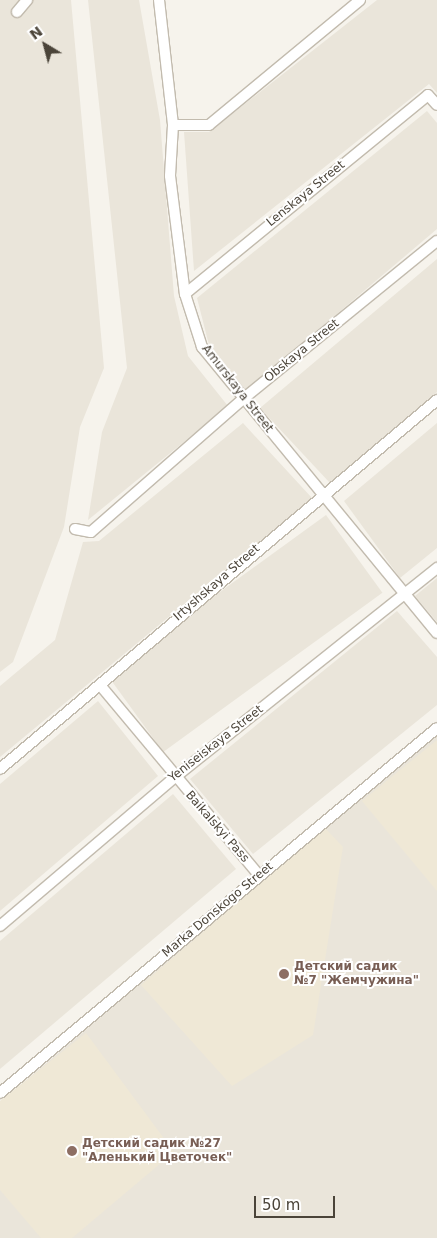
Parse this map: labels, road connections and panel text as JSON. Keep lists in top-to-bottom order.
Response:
{
  "streets": {
    "street": [
      "Lenskaya Street",
      "Obskaya Street",
      "Amurskaya Street",
      "Irtyshskaya Street",
      "Yeniseiskaya Street",
      "Baikalskyi Pass",
      "Marka Donskogo Street"
    ]
  },
  "crossings": [
    ["Lenskaya Street", "Amurskaya Street"],
    ["Obskaya Street", "Amurskaya Street"],
    ["Amurskaya Street", "Irtyshskaya Street"],
    ["Amurskaya Street", "Yeniseiskaya Street"],
    ["Irtyshskaya Street", "Baikalskyi Pass"],
    ["Yeniseiskaya Street", "Baikalskyi Pass"],
    ["Baikalskyi Pass", "Marka Donskogo Street"]
  ],
  "places": ["Детский садик №7 \"Жемчужина\"", "Детский садик №27 \"Аленький Цветочек\""],
  "scale_bar": "50 m",
  "north": "top left"
}
